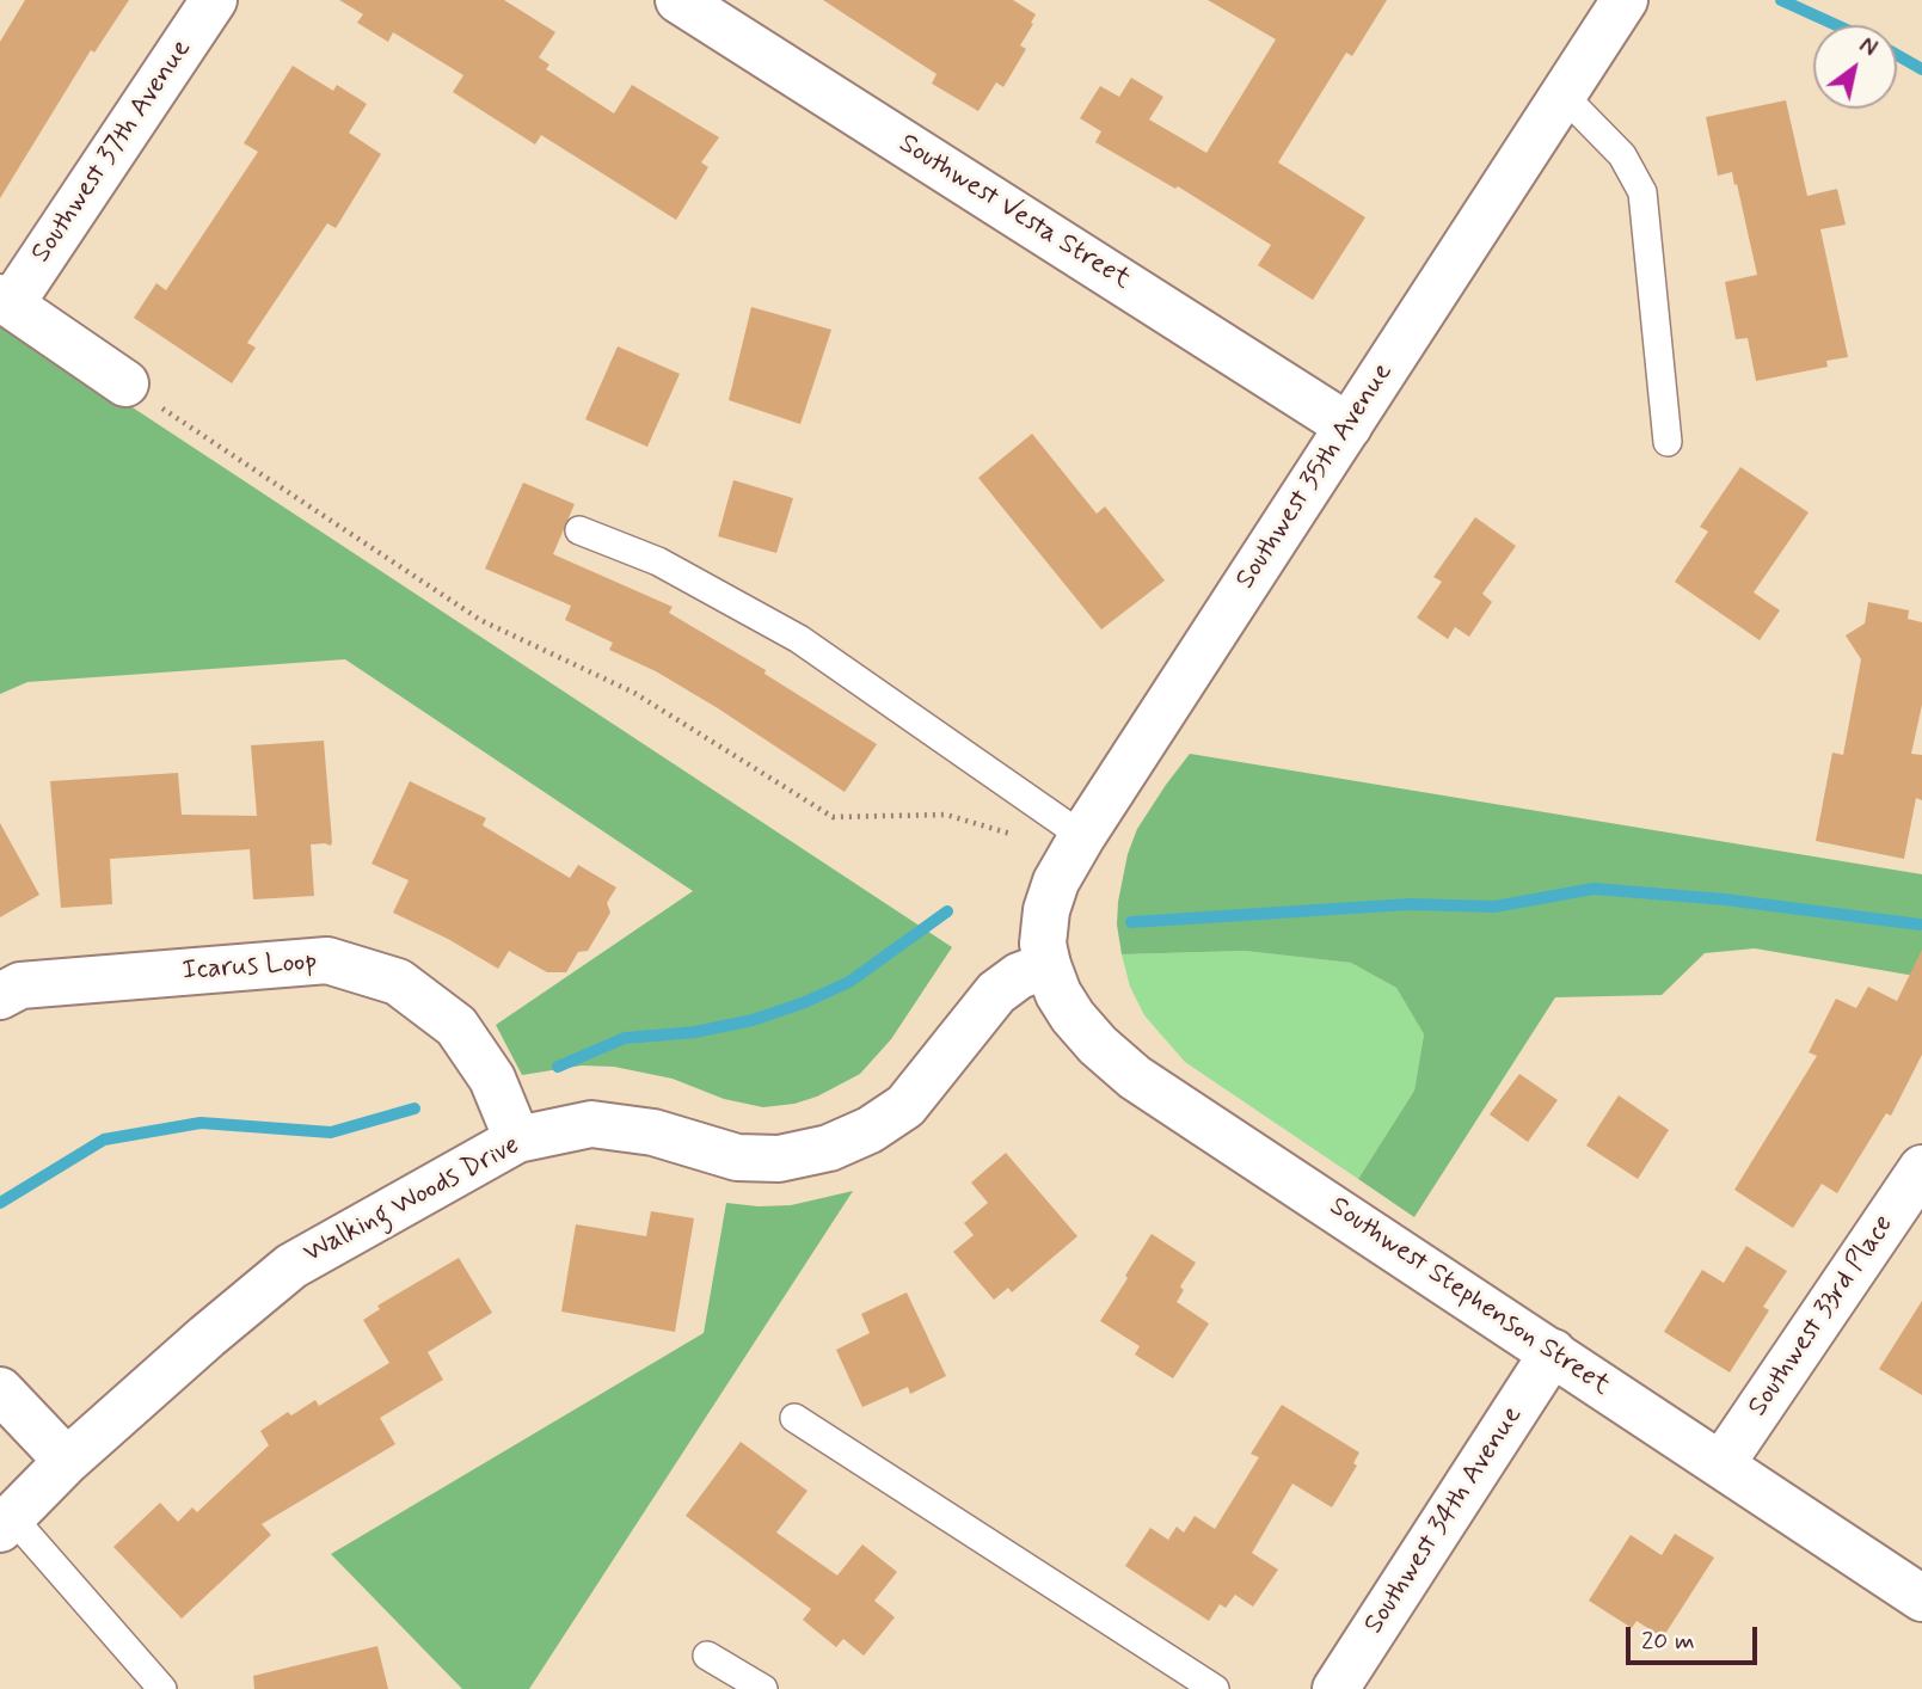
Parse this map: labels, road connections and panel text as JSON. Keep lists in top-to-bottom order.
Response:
{
  "streets": {
    "street": [
      "Southwest 37th Avenue",
      "Southwest Vesta Street",
      "Southwest 35th Avenue",
      "Icarus Loop",
      "Walking Woods Drive",
      "Southwest Stephenson Street",
      "Southwest 33rd Place",
      "Southwest 34th Avenue"
    ]
  },
  "crossings": [
    ["Southwest Vesta Street", "Southwest 35th Avenue"],
    ["Southwest 35th Avenue", "Walking Woods Drive"],
    ["Southwest 35th Avenue", "Southwest Stephenson Street"],
    ["Icarus Loop", "Walking Woods Drive"],
    ["Walking Woods Drive", "Southwest Stephenson Street"],
    ["Southwest Stephenson Street", "Southwest 33rd Place"],
    ["Southwest Stephenson Street", "Southwest 34th Avenue"]
  ],
  "scale_bar": "20 m",
  "north": "top right"
}
